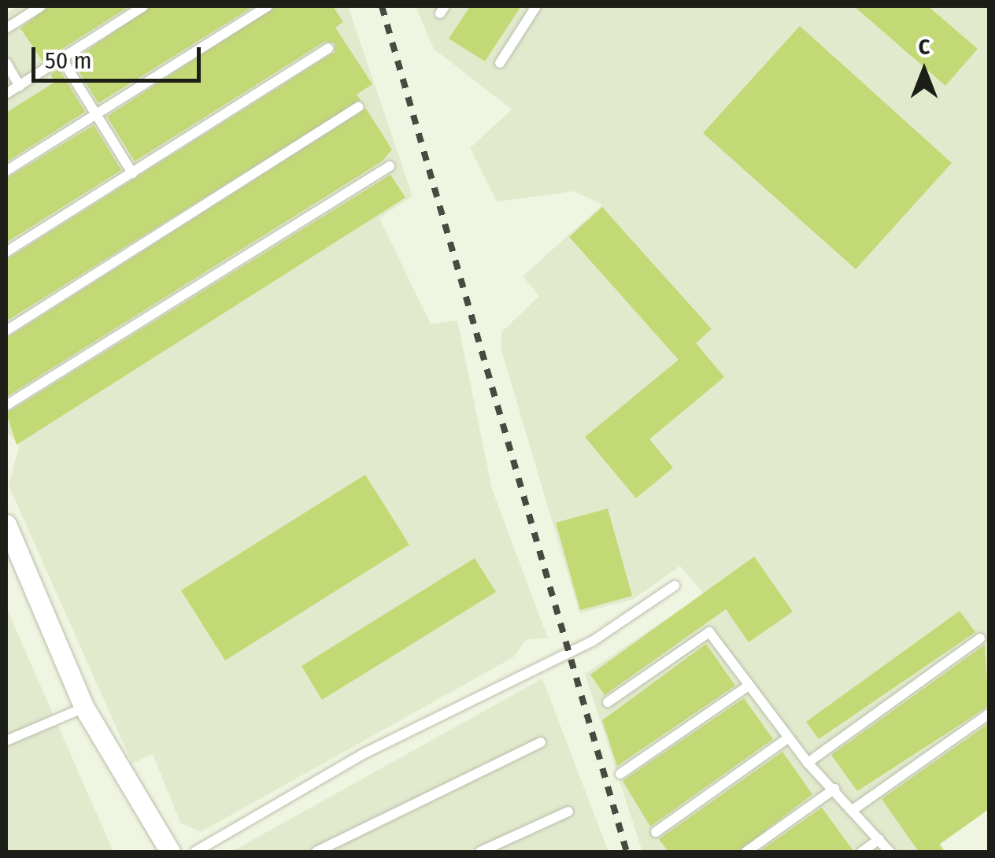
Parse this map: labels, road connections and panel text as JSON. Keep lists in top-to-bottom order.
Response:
{
  "scale_bar": "50 m",
  "north": "top"
}
